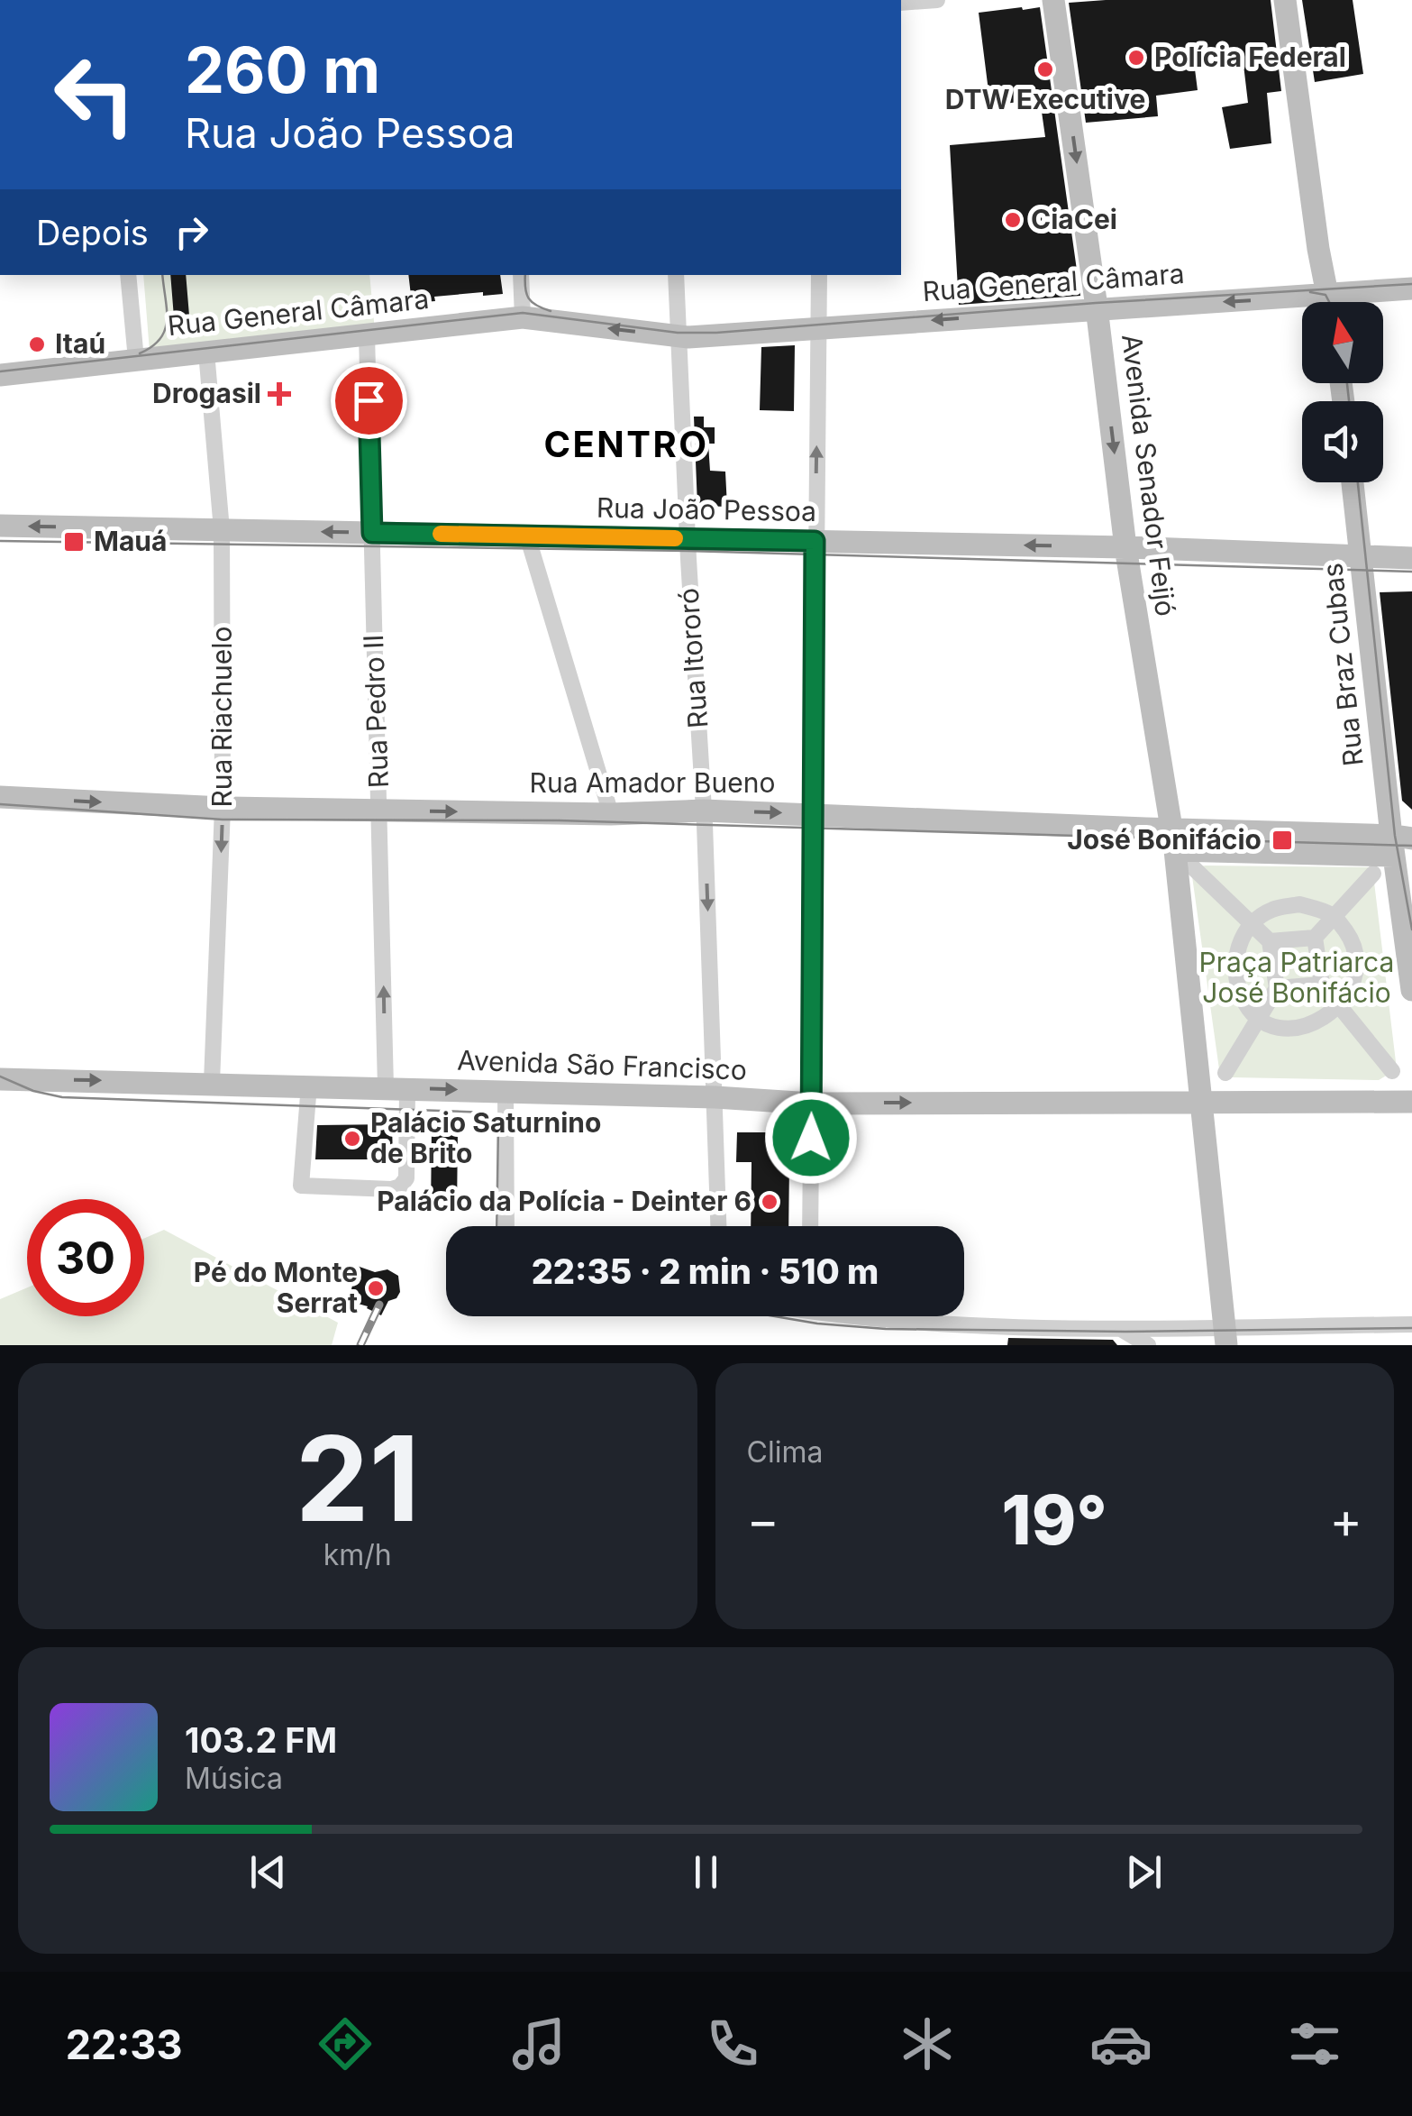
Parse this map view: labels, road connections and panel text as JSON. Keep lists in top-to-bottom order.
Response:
{
  "streets": {
    "street": [
      "Rua General Câmara",
      "Avenida Senador Feijó",
      "Rua João Pessoa",
      "Rua Itororó",
      "Rua Braz Cubas",
      "Rua Pedro II",
      "Rua Riachuelo",
      "Rua Amador Bueno",
      "Avenida São Francisco"
    ]
  },
  "crossings": [
    ["Rua General Câmara", "Avenida Senador Feijó"],
    ["Rua General Câmara", "Rua Itororó"],
    ["Rua General Câmara", "Rua Pedro II"],
    ["Rua General Câmara", "Rua Riachuelo"],
    ["Avenida Senador Feijó", "Rua João Pessoa"],
    ["Avenida Senador Feijó", "Rua Amador Bueno"],
    ["Rua João Pessoa", "Rua Itororó"],
    ["Rua João Pessoa", "Rua Braz Cubas"],
    ["Rua João Pessoa", "Rua Pedro II"],
    ["Rua João Pessoa", "Rua Riachuelo"],
    ["Rua Itororó", "Rua Amador Bueno"],
    ["Rua Itororó", "Avenida São Francisco"],
    ["Rua Pedro II", "Rua Amador Bueno"],
    ["Rua Pedro II", "Avenida São Francisco"],
    ["Rua Riachuelo", "Rua Amador Bueno"],
    ["Rua Riachuelo", "Avenida São Francisco"]
  ],
  "one_way": [
    "Rua General Câmara",
    "Avenida Senador Feijó",
    "Rua João Pessoa",
    "Rua Riachuelo",
    "Rua Amador Bueno",
    "Avenida São Francisco"
  ],
  "districts": ["CENTRO"],
  "parks": ["Praça Patriarca José Bonifácio"],
  "places": {
    "other": [
      "Polícia Federal",
      "DTW Executive",
      "CiaCei",
      "Itaú",
      "Palácio Saturnino de Brito",
      "Palácio da Polícia - Deinter 6",
      "Pé do Monte Serrat"
    ],
    "health": ["Drogasil"],
    "transit": ["Mauá", "José Bonifácio"]
  },
  "north": "top",
  "page": {
    "turn": ["260 m", "Rua João Pessoa"],
    "then": "Depois",
    "limit": "30",
    "trip": "22:35 · 2 min · 510 m",
    "tile": [
      ["21", "km/h"],
      "Clima"
    ],
    "heat": ["−", "19°", "+"],
    "song": ["103.2 FM", "Música"],
    "tabs": "22:33"
  }
}
